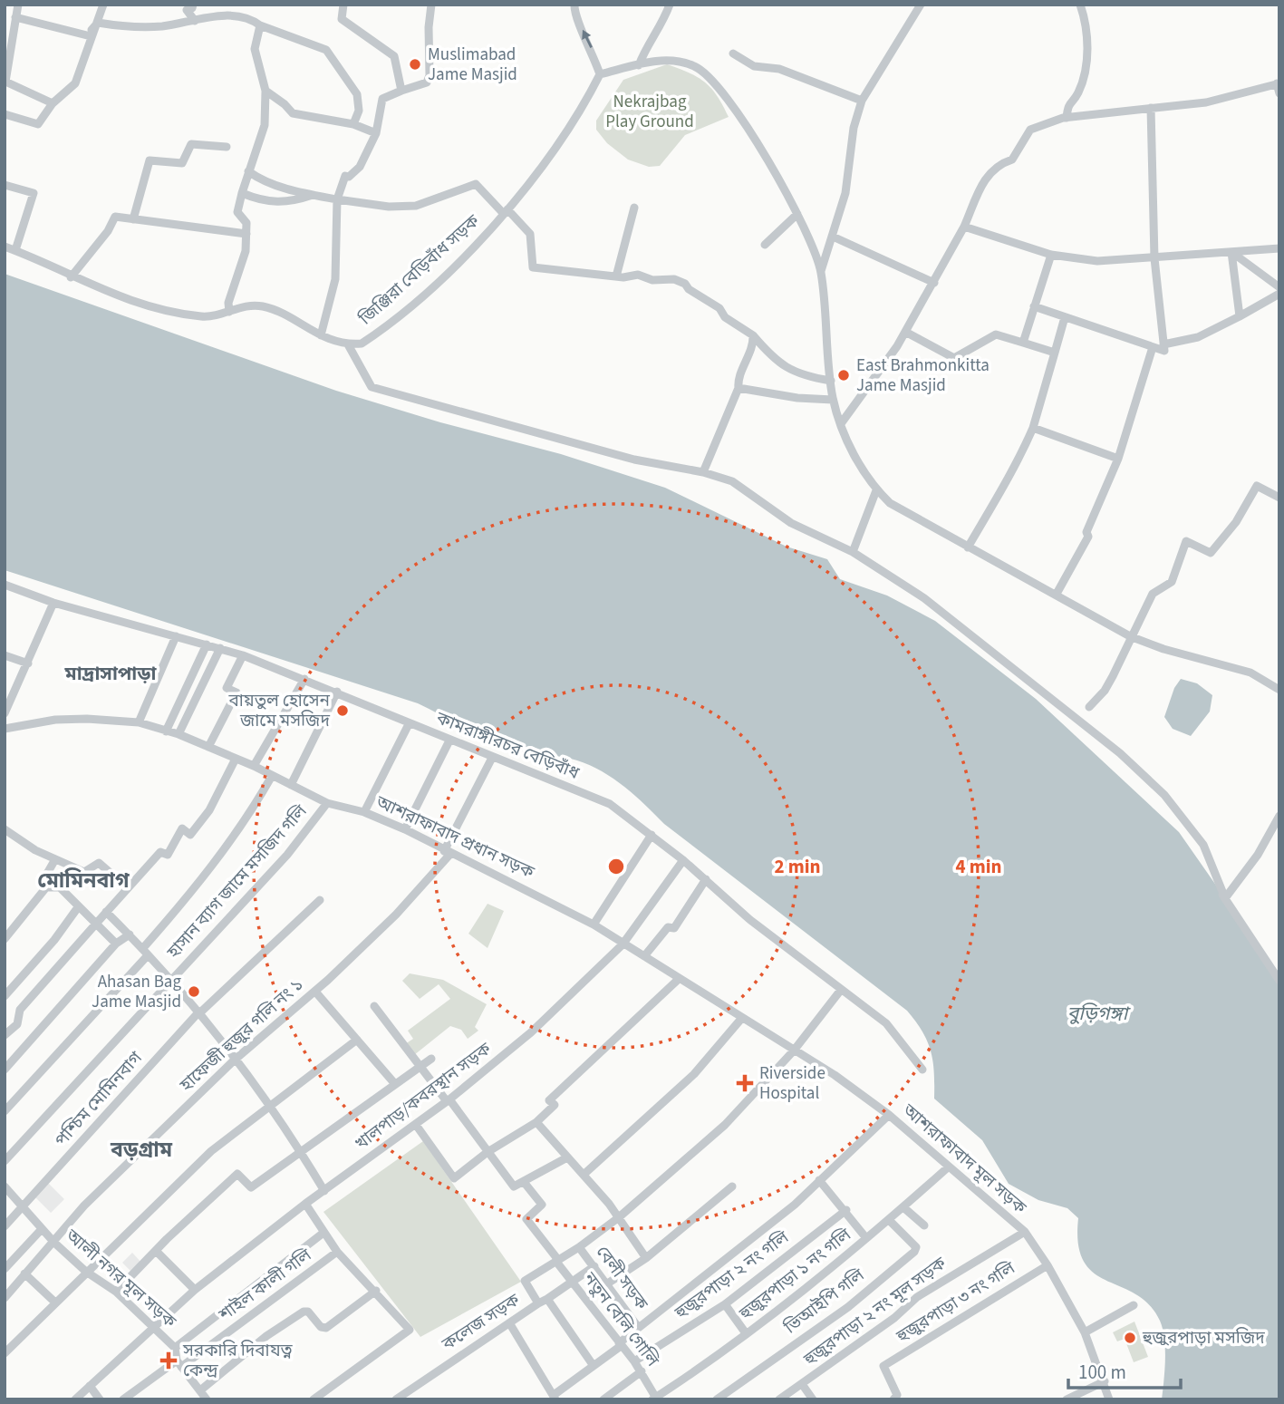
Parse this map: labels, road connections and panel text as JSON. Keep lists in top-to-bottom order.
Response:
{
  "streets": {
    "street": [
      "জিঞ্জিরা বেড়িবাঁধ সড়ক",
      "কামরাঙ্গীরচর বেড়িবাঁধ",
      "আশরাফাবাদ প্রধান সড়ক",
      "হাসান ব্যাগ জামে মসজিদ গলি",
      "হাফেজী হুজুর গলি নং ১",
      "খালপাড়/কবরস্থান সড়ক",
      "পশ্চিম মোমিনবাগ",
      "আশরাফাবাদ মূল সড়ক",
      "হুজুরপাড়া ১ নং গলি",
      "হুজুরপাড়া ২ নং গলি",
      "বেলী সড়ক",
      "আলী নগর মূল সড়ক",
      "শাইল কালী গলি",
      "ভিআইপি গলি",
      "হুজুরপাড়া ৩ নং গলি",
      "হুজুরপাড়া ২ নং মূল সড়ক",
      "নতুন বেলি গোলি",
      "কলেজ সড়ক"
    ]
  },
  "crossings": [
    ["কামরাঙ্গীরচর বেড়িবাঁধ", "হাফেজী হুজুর গলি নং ১"],
    ["কামরাঙ্গীরচর বেড়িবাঁধ", "খালপাড়/কবরস্থান সড়ক"],
    ["আশরাফাবাদ প্রধান সড়ক", "হাসান ব্যাগ জামে মসজিদ গলি"],
    ["আশরাফাবাদ প্রধান সড়ক", "হাফেজী হুজুর গলি নং ১"],
    ["আশরাফাবাদ প্রধান সড়ক", "খালপাড়/কবরস্থান সড়ক"],
    ["আশরাফাবাদ প্রধান সড়ক", "আশরাফাবাদ মূল সড়ক"],
    ["হাসান ব্যাগ জামে মসজিদ গলি", "পশ্চিম মোমিনবাগ"],
    ["হাফেজী হুজুর গলি নং ১", "আলী নগর মূল সড়ক"],
    ["খালপাড়/কবরস্থান সড়ক", "আলী নগর মূল সড়ক"],
    ["পশ্চিম মোমিনবাগ", "আলী নগর মূল সড়ক"],
    ["আশরাফাবাদ মূল সড়ক", "হুজুরপাড়া ১ নং গলি"],
    ["আশরাফাবাদ মূল সড়ক", "হুজুরপাড়া ৩ নং গলি"],
    ["আশরাফাবাদ মূল সড়ক", "হুজুরপাড়া ২ নং মূল সড়ক"],
    ["হুজুরপাড়া ১ নং গলি", "ভিআইপি গলি"],
    ["হুজুরপাড়া ১ নং গলি", "নতুন বেলি গোলি"],
    ["হুজুরপাড়া ২ নং গলি", "নতুন বেলি গোলি"],
    ["বেলী সড়ক", "কলেজ সড়ক"],
    ["আলী নগর মূল সড়ক", "শাইল কালী গলি"],
    ["নতুন বেলি গোলি", "কলেজ সড়ক"]
  ],
  "districts": ["মাদ্রাসাপাড়া", "মোমিনবাগ", "বড়গ্রাম"],
  "water": ["বুড়িগঙ্গা"],
  "parks": ["Nekrajbag Play Ground"],
  "places": {
    "other": [
      "Muslimabad Jame Masjid",
      "East Brahmonkitta Jame Masjid",
      "বায়তুল হোসেন জামে মসজিদ",
      "Ahasan Bag Jame Masjid",
      "হুজুরপাড়া মসজিদ"
    ],
    "health": ["Riverside Hospital", "সরকারি দিবাযত্ন কেন্দ্র"]
  },
  "scale_bar": "100 m",
  "rings": ["2 min", "4 min"]
}
